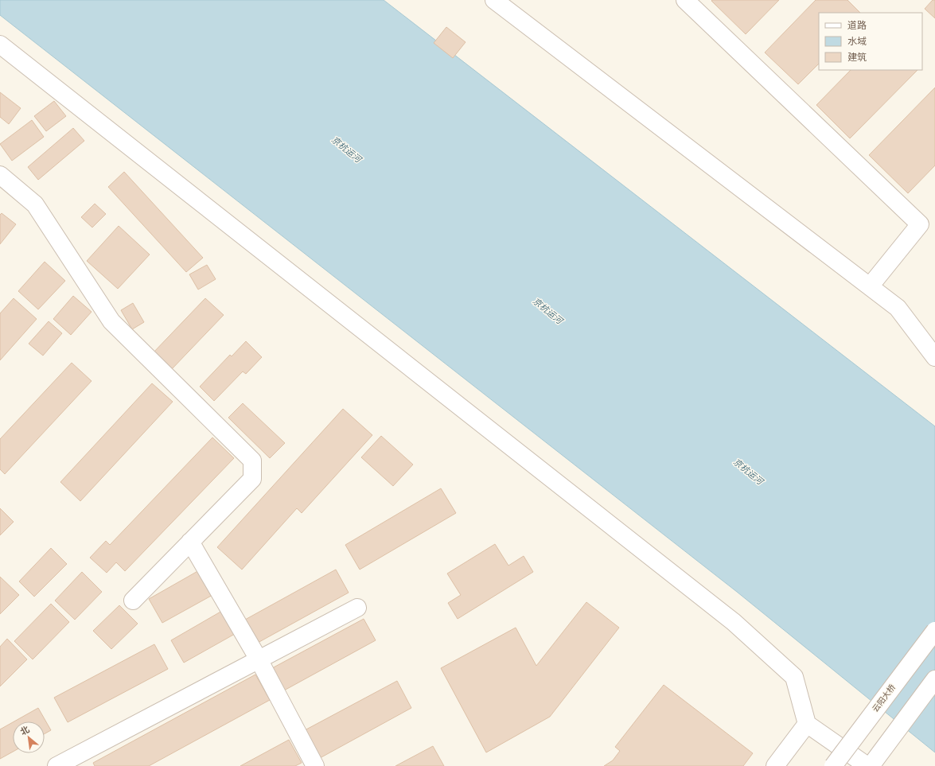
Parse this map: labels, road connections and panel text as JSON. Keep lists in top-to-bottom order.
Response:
{
  "streets": {
    "street": ["云阳大桥"]
  },
  "water": ["京杭运河"],
  "legend": ["道路", "水域", "建筑"],
  "north": "top left"
}
